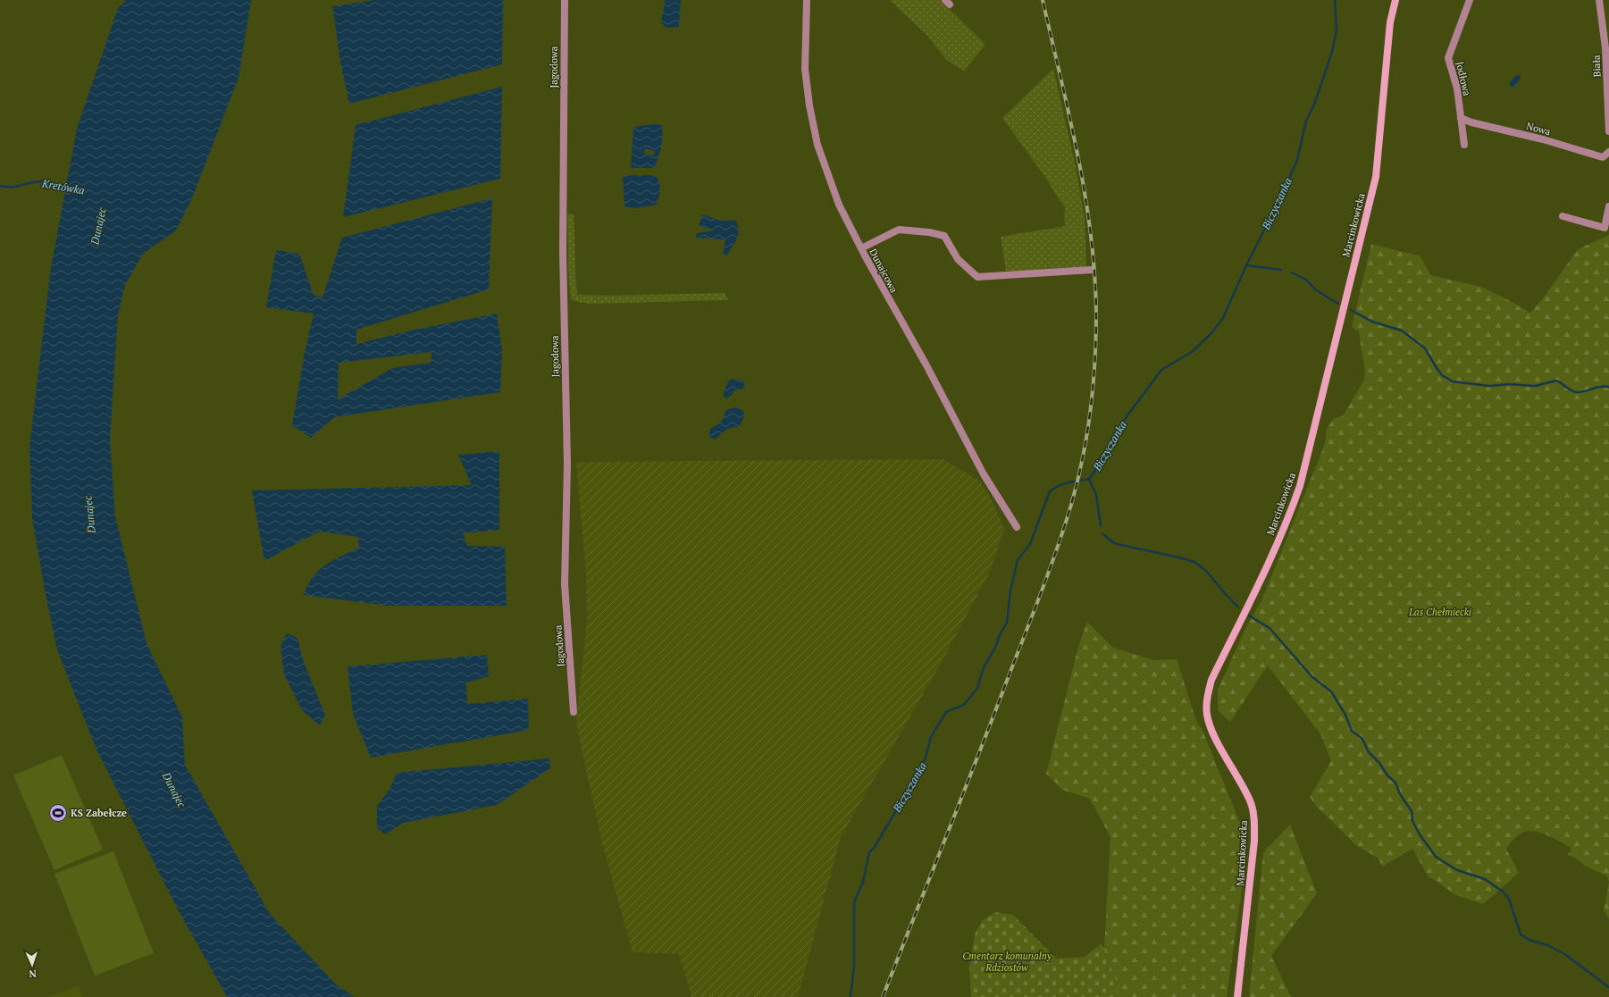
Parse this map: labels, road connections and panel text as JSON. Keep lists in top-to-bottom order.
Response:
{
  "streets": {
    "street": [
      "Biała",
      "Jagodowa",
      "Jodłowa",
      "Nowa",
      "Marcinkowicka",
      "Dunajcowa"
    ]
  },
  "crossings": [
    ["Jodłowa", "Nowa"]
  ],
  "water": ["Kretówka", "Biczyczanka", "Dunajec"],
  "parks": ["Las Chełmiecki", "Cmentarz komunalny Rdziostów"],
  "places": {
    "sports": ["KS Zabełcze"]
  },
  "north": "bottom"
}
